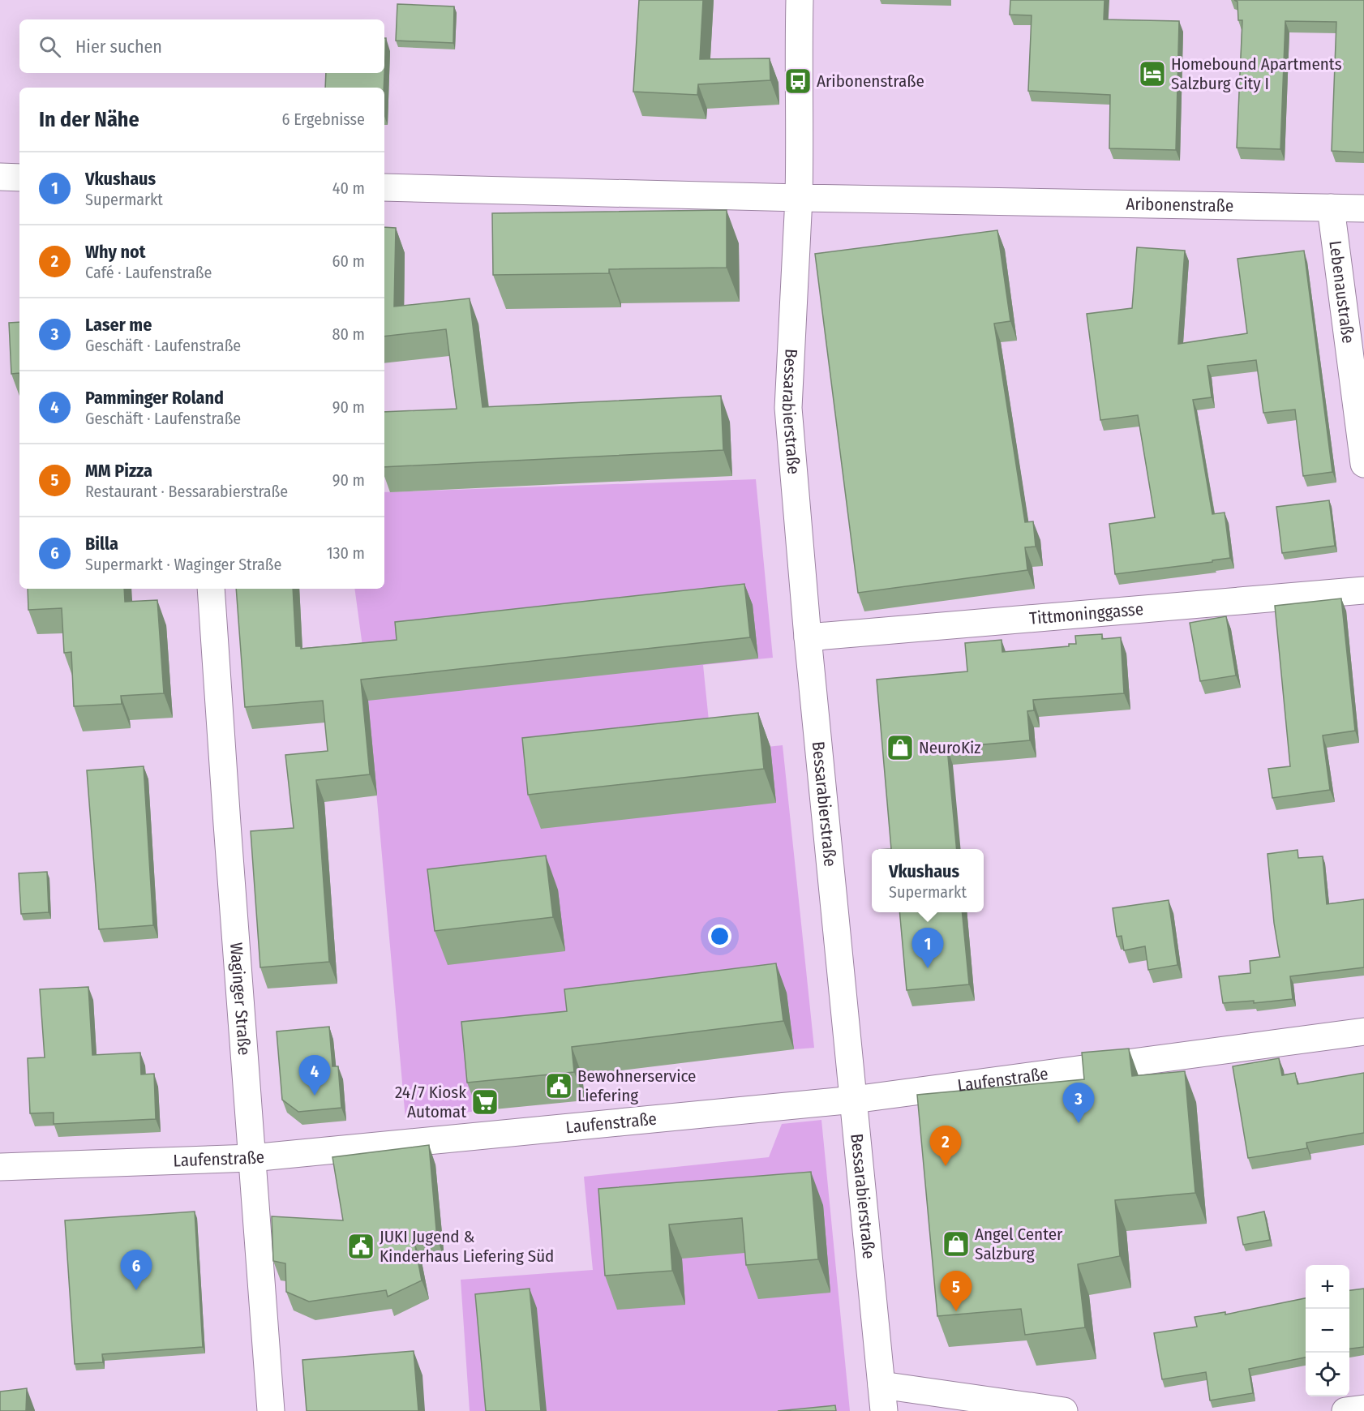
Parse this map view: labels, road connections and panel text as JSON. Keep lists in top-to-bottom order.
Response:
{
  "streets": {
    "street": [
      "Aribonenstraße",
      "Lebenaustraße",
      "Bessarabierstraße",
      "Tittmoninggasse",
      "Waginger Straße",
      "Laufenstraße"
    ]
  },
  "crossings": [
    ["Aribonenstraße", "Lebenaustraße"],
    ["Aribonenstraße", "Bessarabierstraße"],
    ["Bessarabierstraße", "Tittmoninggasse"],
    ["Bessarabierstraße", "Laufenstraße"],
    ["Waginger Straße", "Laufenstraße"]
  ],
  "places": {
    "hotel": ["Homebound Apartments Salzburg City I"],
    "bus stop": ["Aribonenstraße"],
    "shop": ["NeuroKiz", "Angel Center Salzburg"],
    "public building": ["Bewohnerservice Liefering", "JUKI Jugend & Kinderhaus Liefering Süd"],
    "supermarket": ["24/7 Kiosk Automat"]
  },
  "page": {
    "search": "Hier suchen",
    "heading": ["In der Nähe", "6 Ergebnisse"],
    "list": [
      {
        "mark": "1",
        "name": "Vkushaus",
        "note": "Supermarkt",
        "value": "40 m"
      },
      {
        "mark": "2",
        "name": "Why not",
        "note": "Café · Laufenstraße",
        "value": "60 m"
      },
      {
        "mark": "3",
        "name": "Laser me",
        "note": "Geschäft · Laufenstraße",
        "value": "80 m"
      },
      {
        "mark": "4",
        "name": "Pamminger Roland",
        "note": "Geschäft · Laufenstraße",
        "value": "90 m"
      },
      {
        "mark": "5",
        "name": "MM Pizza",
        "note": "Restaurant · Bessarabierstraße",
        "value": "90 m"
      },
      {
        "mark": "6",
        "name": "Billa",
        "note": "Supermarkt · Waginger Straße",
        "value": "130 m"
      }
    ],
    "popup": ["Vkushaus", "Supermarkt"],
    "pins": [
      "1",
      "4",
      "3",
      "2",
      "6",
      "5"
    ],
    "map_buttons": ["+", "−"]
  }
}
